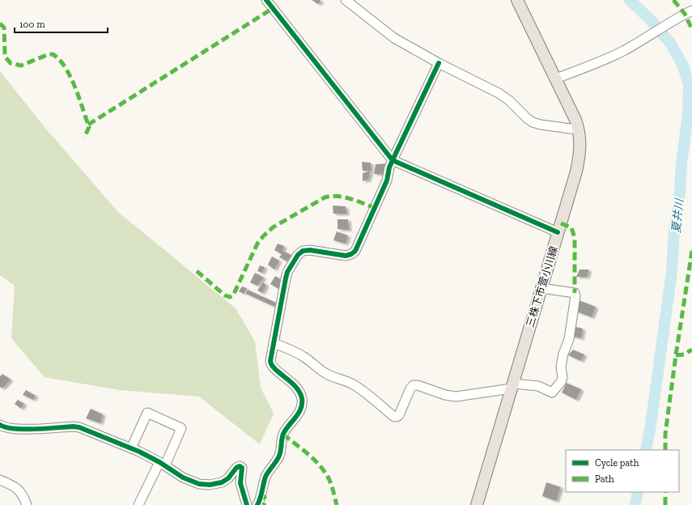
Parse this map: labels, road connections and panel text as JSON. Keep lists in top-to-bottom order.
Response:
{
  "streets": {
    "main road": ["三株下市萱小川線"]
  },
  "water": ["夏井川"],
  "legend": ["Cycle path", "Path"],
  "scale_bar": "100 m"
}
